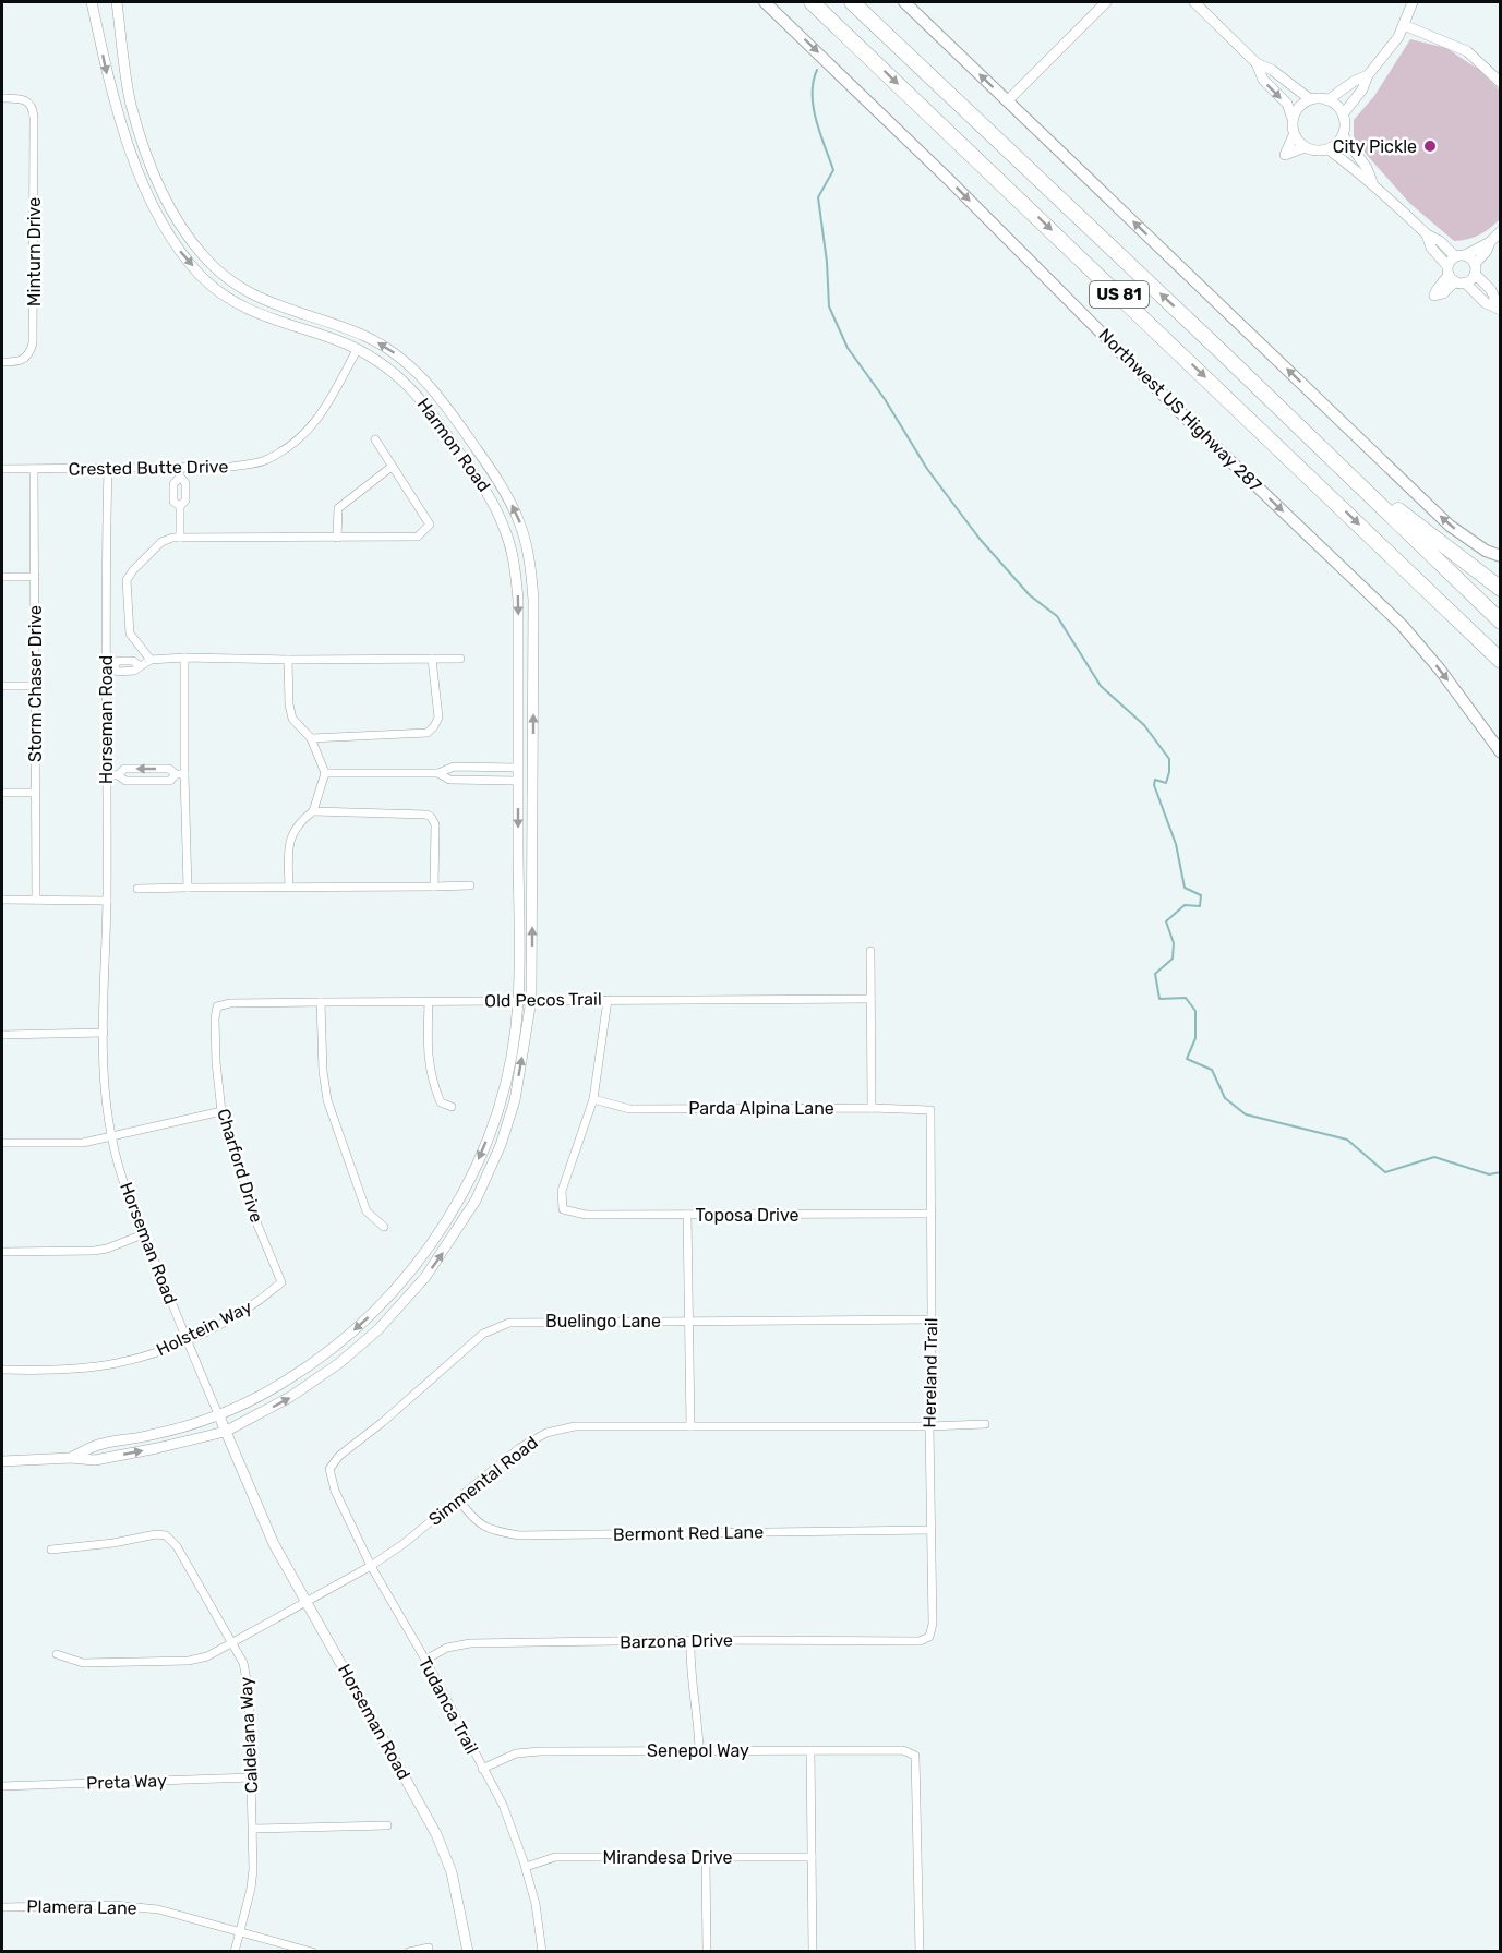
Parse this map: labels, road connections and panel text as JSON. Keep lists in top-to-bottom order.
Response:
{
  "streets": {
    "highway": ["US 81"],
    "main road": ["Northwest US Highway 287"],
    "street": [
      "Minturn Drive",
      "Harmon Road",
      "Crested Butte Drive",
      "Storm Chaser Drive",
      "Horseman Road",
      "Old Pecos Trail",
      "Parda Alpina Lane",
      "Charford Drive",
      "Toposa Drive",
      "Buelingo Lane",
      "Holstein Way",
      "Hereland Trail",
      "Simmental Road",
      "Bermont Red Lane",
      "Barzona Drive",
      "Tudanca Trail",
      "Caldelana Way",
      "Senepol Way",
      "Preta Way",
      "Mirandesa Drive",
      "Plamera Lane"
    ]
  },
  "crossings": [
    ["Harmon Road", "Crested Butte Drive"],
    ["Harmon Road", "Horseman Road"],
    ["Harmon Road", "Old Pecos Trail"],
    ["Crested Butte Drive", "Storm Chaser Drive"],
    ["Crested Butte Drive", "Horseman Road"],
    ["Horseman Road", "Holstein Way"],
    ["Horseman Road", "Simmental Road"],
    ["Old Pecos Trail", "Charford Drive"],
    ["Parda Alpina Lane", "Toposa Drive"],
    ["Parda Alpina Lane", "Hereland Trail"],
    ["Charford Drive", "Holstein Way"],
    ["Toposa Drive", "Hereland Trail"],
    ["Buelingo Lane", "Hereland Trail"],
    ["Buelingo Lane", "Tudanca Trail"],
    ["Hereland Trail", "Simmental Road"],
    ["Hereland Trail", "Bermont Red Lane"],
    ["Hereland Trail", "Barzona Drive"],
    ["Simmental Road", "Bermont Red Lane"],
    ["Simmental Road", "Tudanca Trail"],
    ["Simmental Road", "Caldelana Way"],
    ["Barzona Drive", "Tudanca Trail"],
    ["Tudanca Trail", "Senepol Way"],
    ["Tudanca Trail", "Mirandesa Drive"],
    ["Caldelana Way", "Preta Way"],
    ["Caldelana Way", "Plamera Lane"]
  ],
  "places": ["City Pickle"]
}
